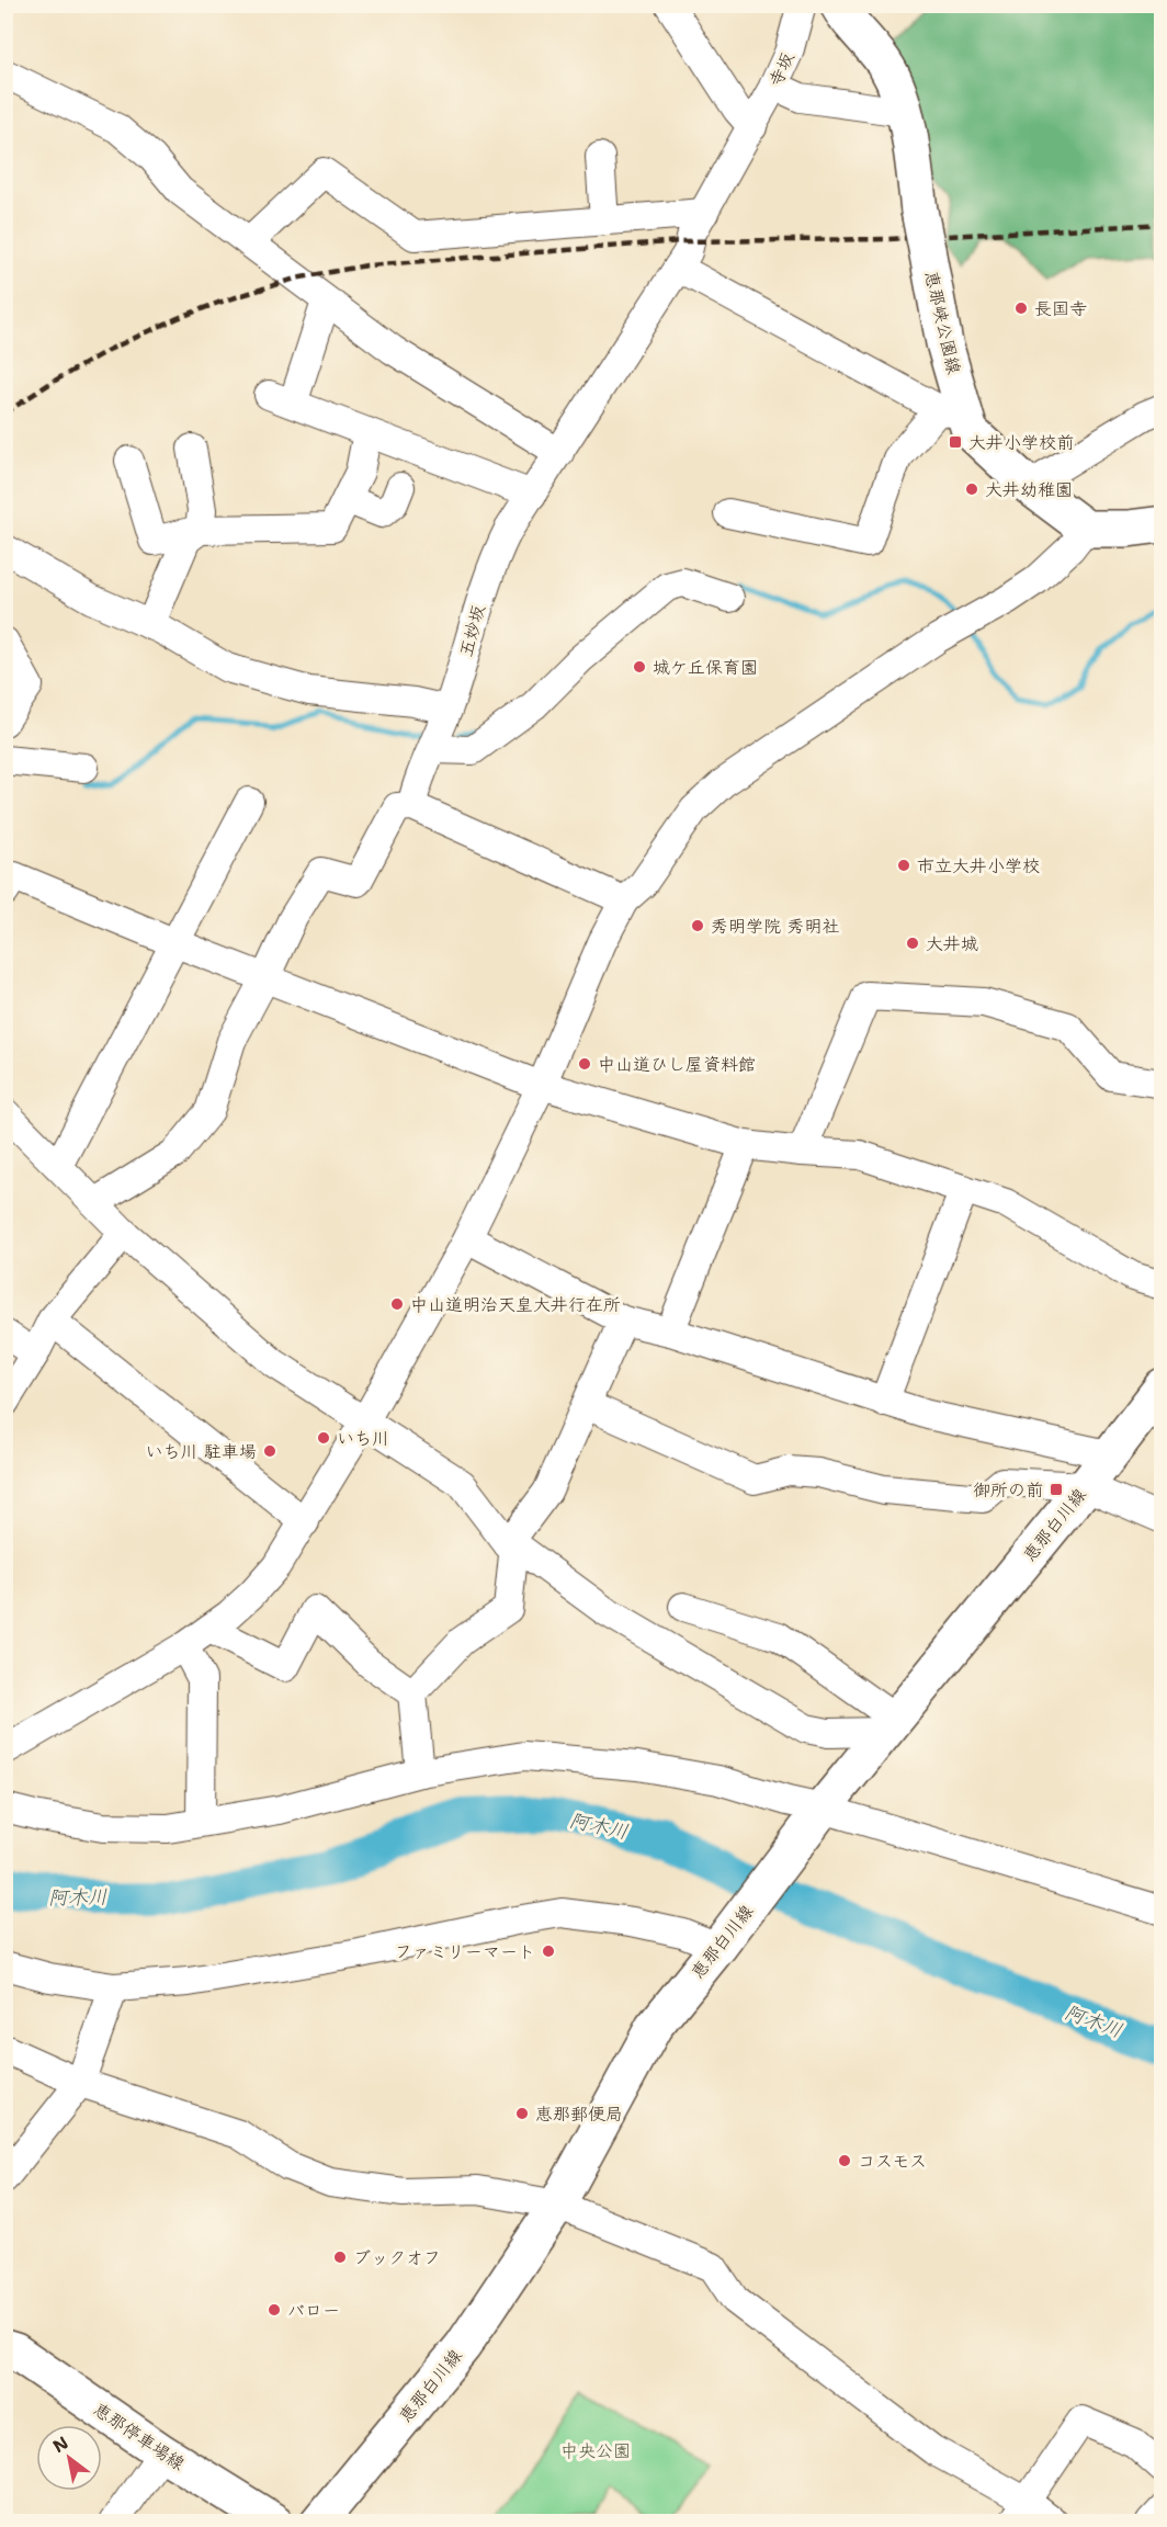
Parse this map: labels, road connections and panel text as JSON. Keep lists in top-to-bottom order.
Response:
{
  "streets": {
    "main road": ["恵那峡公園線", "恵那白川線", "恵那停車場線"],
    "street": ["寺坂", "五妙坂"]
  },
  "crossings": [
    ["寺坂", "五妙坂"]
  ],
  "water": ["阿木川"],
  "parks": ["中央公園"],
  "places": {
    "other": [
      "長国寺",
      "大井幼稚園",
      "城ケ丘保育園",
      "市立大井小学校",
      "秀明学院 秀明社",
      "大井城",
      "中山道ひし屋資料館",
      "中山道明治天皇大井行在所",
      "いち川",
      "いち川 駐車場",
      "ファミリーマート",
      "恵那郵便局",
      "コスモス",
      "ブックオフ",
      "バロー"
    ],
    "transit": ["大井小学校前", "御所の前"]
  },
  "north": "top left"
}
